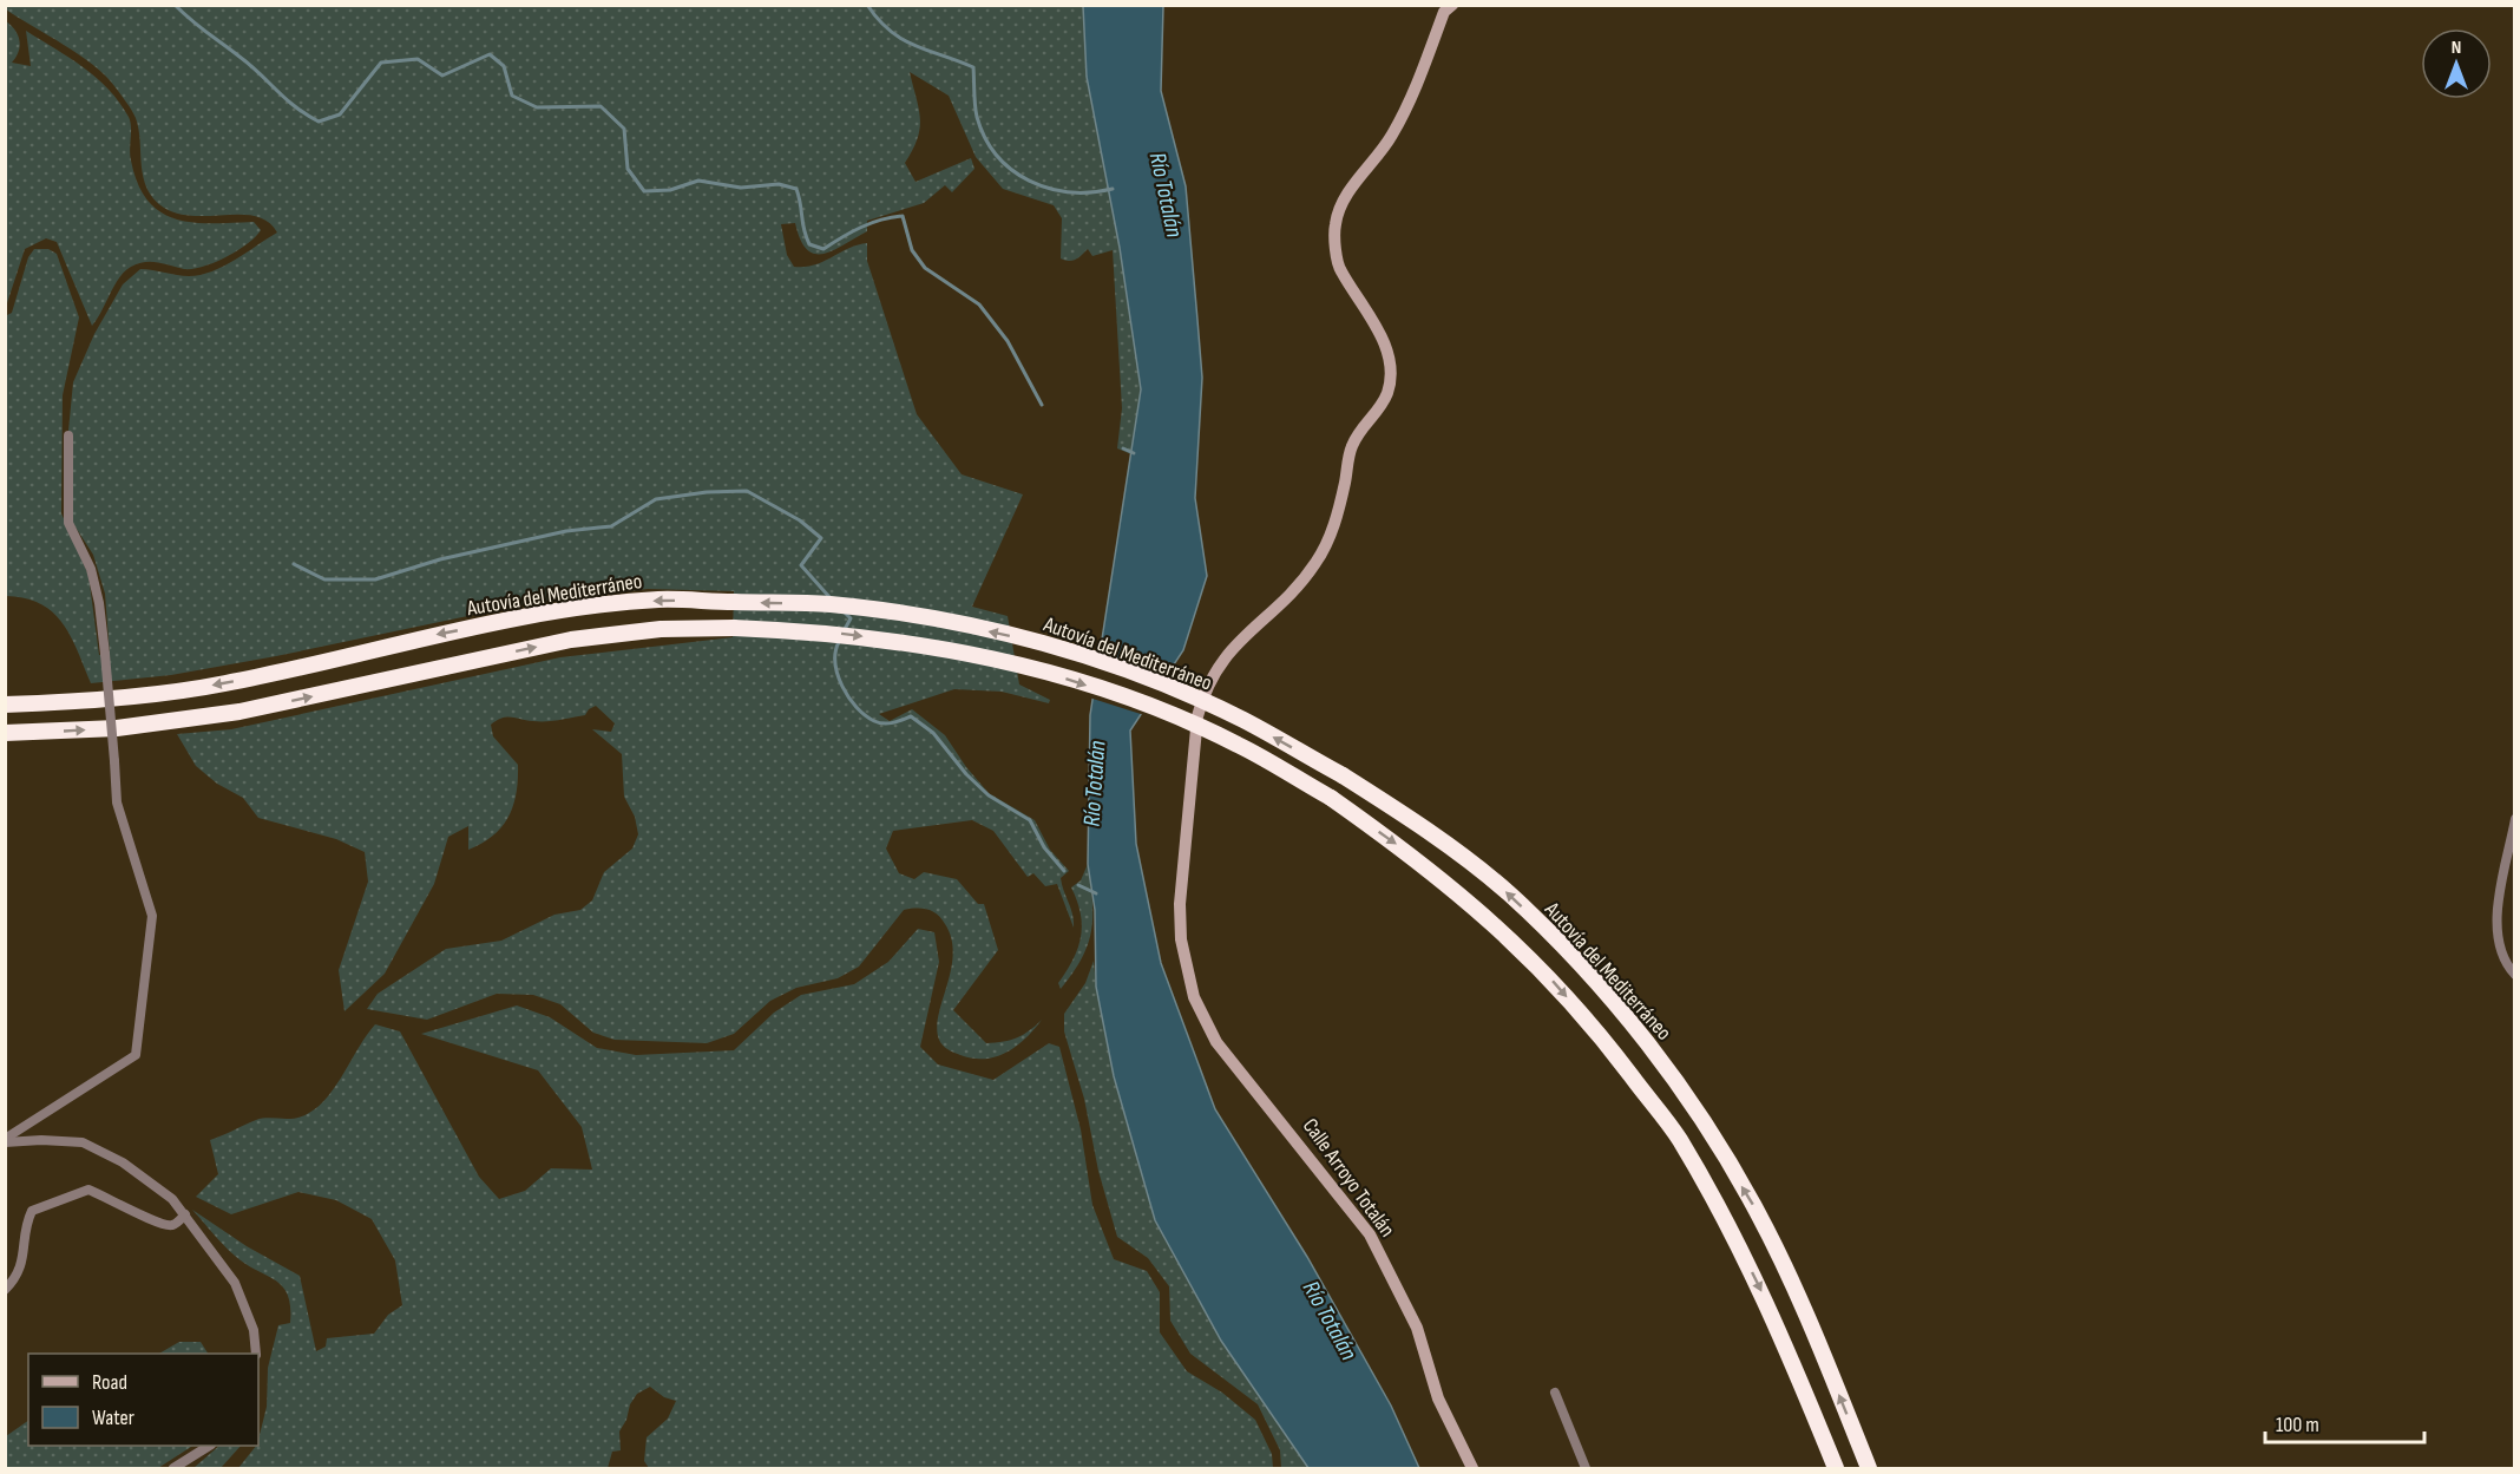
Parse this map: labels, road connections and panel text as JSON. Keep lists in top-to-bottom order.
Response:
{
  "streets": {
    "highway": ["Autovía del Mediterráneo"],
    "street": ["Calle Arroyo Totalán"]
  },
  "water": ["Río Totalán"],
  "legend": ["Road", "Water"],
  "scale_bar": "100 m",
  "north": "top"
}
